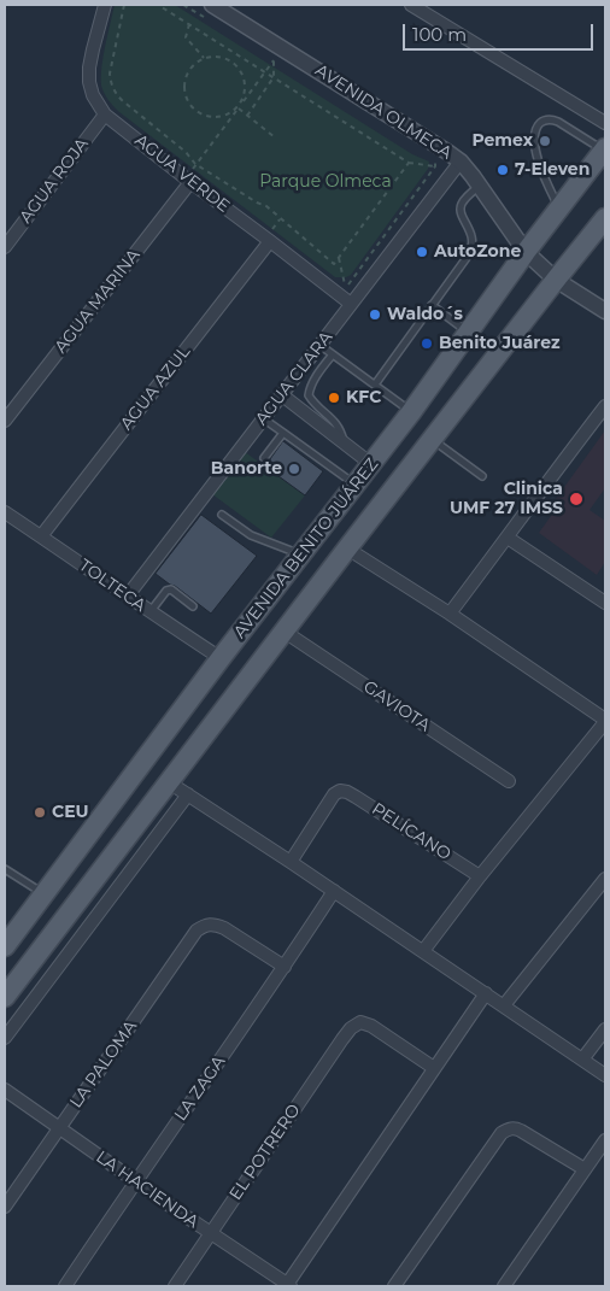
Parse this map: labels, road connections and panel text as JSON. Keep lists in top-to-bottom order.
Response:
{
  "streets": {
    "main road": ["AVENIDA BENITO JUÁREZ"],
    "street": [
      "AVENIDA OLMECA",
      "AGUA VERDE",
      "AGUA ROJA",
      "AGUA MARINA",
      "AGUA CLARA",
      "AGUA AZUL",
      "TOLTECA",
      "GAVIOTA",
      "PELÍCANO",
      "LA PALOMA",
      "LA ZAGA",
      "EL POTRERO",
      "LA HACIENDA"
    ]
  },
  "crossings": [
    ["AVENIDA OLMECA", "AGUA CLARA"],
    ["AVENIDA OLMECA", "AVENIDA BENITO JUÁREZ"],
    ["AGUA VERDE", "AGUA ROJA"],
    ["AGUA VERDE", "AGUA MARINA"],
    ["AGUA VERDE", "AGUA CLARA"],
    ["AGUA VERDE", "AGUA AZUL"],
    ["AGUA CLARA", "TOLTECA"],
    ["AGUA AZUL", "TOLTECA"],
    ["AVENIDA BENITO JUÁREZ", "TOLTECA"],
    ["AVENIDA BENITO JUÁREZ", "GAVIOTA"],
    ["LA PALOMA", "LA ZAGA"],
    ["LA PALOMA", "LA HACIENDA"],
    ["LA ZAGA", "LA HACIENDA"],
    ["EL POTRERO", "LA HACIENDA"]
  ],
  "parks": ["Parque Olmeca"],
  "places": [
    "Pemex",
    "7-Eleven",
    "AutoZone",
    "Waldo´s",
    "Benito Juárez",
    "KFC",
    "Banorte",
    "Clinica UMF 27 IMSS",
    "CEU"
  ],
  "scale_bar": "100 m"
}
